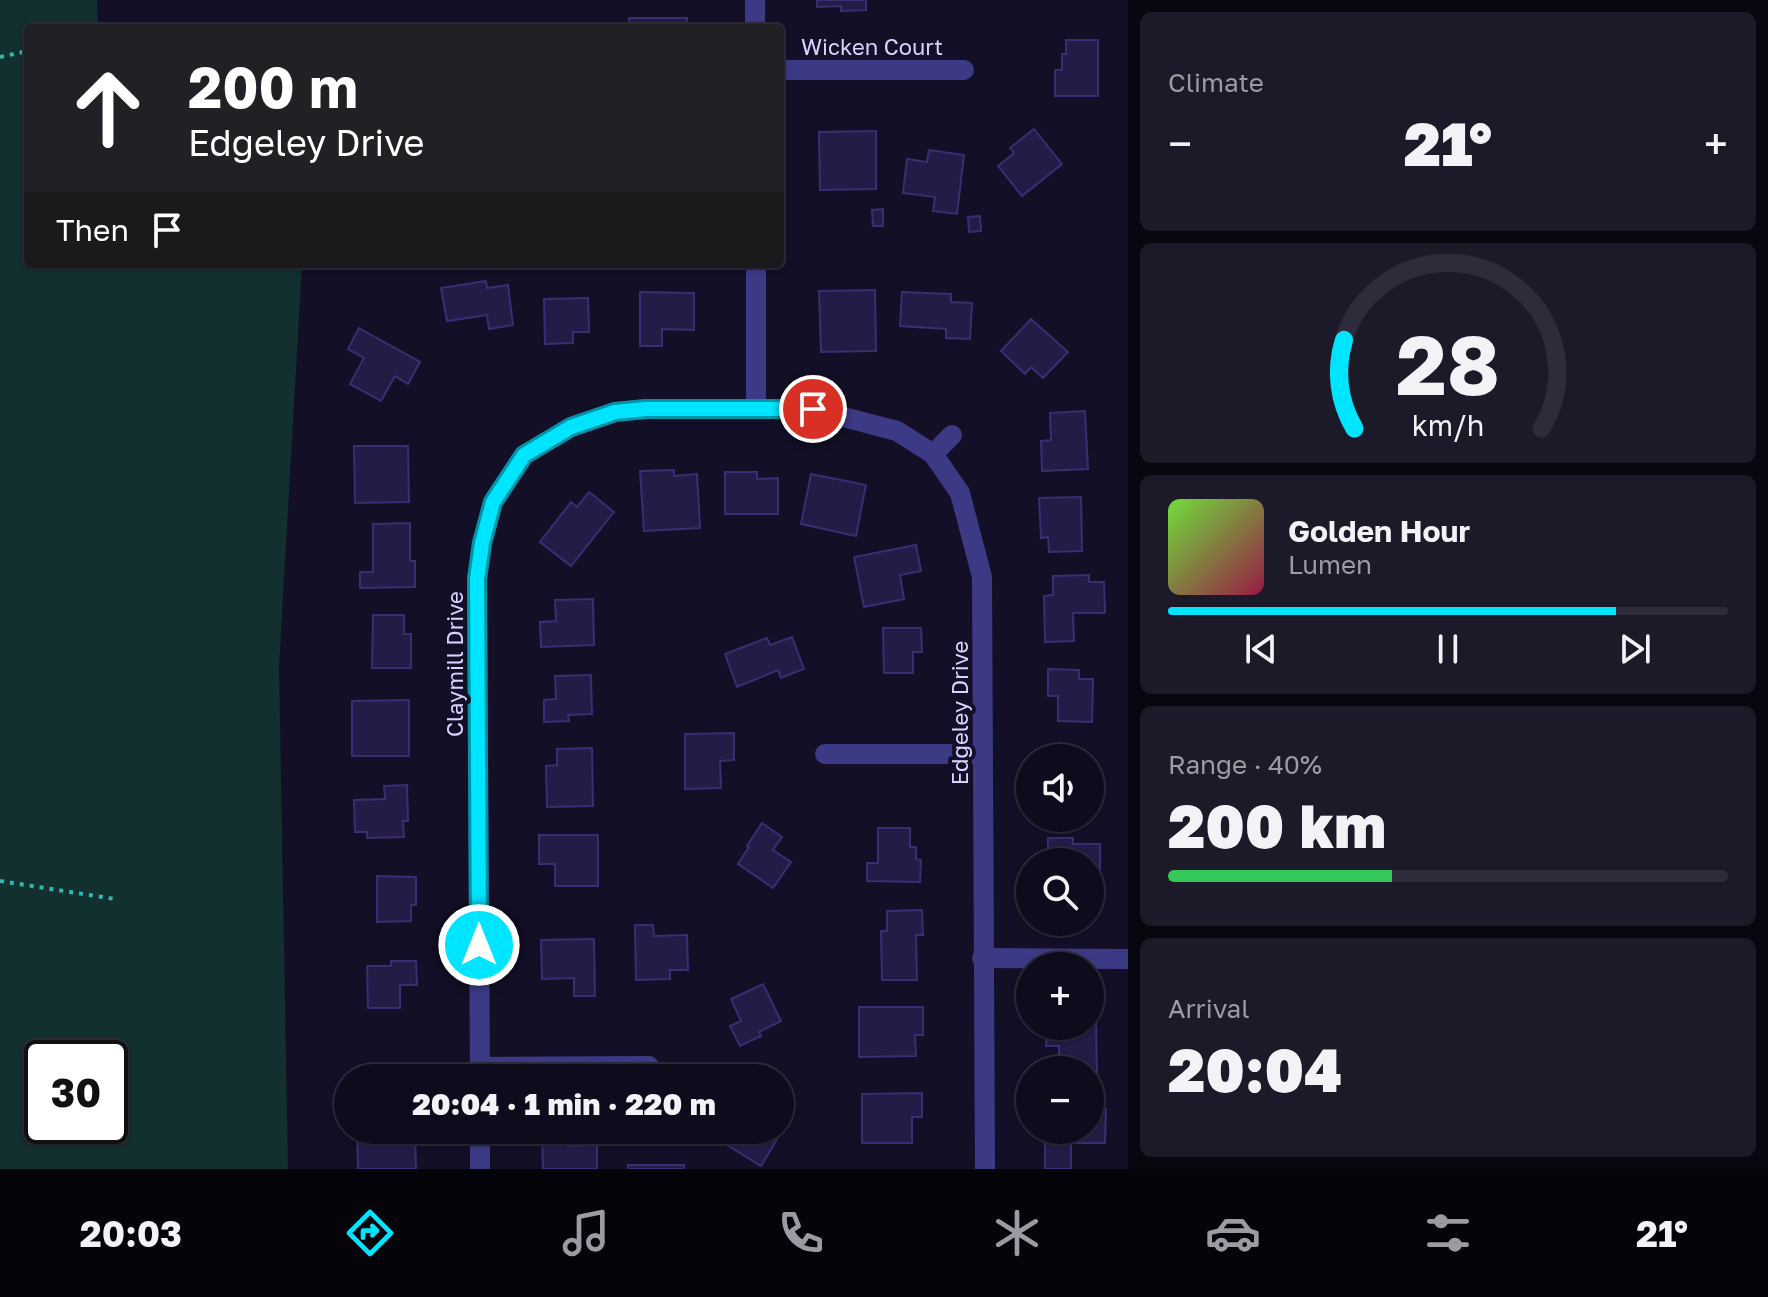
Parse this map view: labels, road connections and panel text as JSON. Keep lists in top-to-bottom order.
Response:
{
  "streets": {
    "street": ["Wicken Court", "Claymill Drive", "Edgeley Drive"]
  },
  "crossings": [
    ["Claymill Drive", "Edgeley Drive"]
  ],
  "page": {
    "tile": [
      "Climate",
      ["Range · 40%", "200 km"],
      ["Arrival", "20:04"]
    ],
    "turn": ["200 m", "Edgeley Drive"],
    "heat": ["−", "21°", "+"],
    "then": "Then",
    "song": ["Golden Hour", "Lumen"],
    "map_buttons": ["+", "−"],
    "limit": "30",
    "trip": "20:04 · 1 min · 220 m",
    "tabs": ["20:03", "21°"],
    "gauge": ["28", "km/h"]
  }
}
